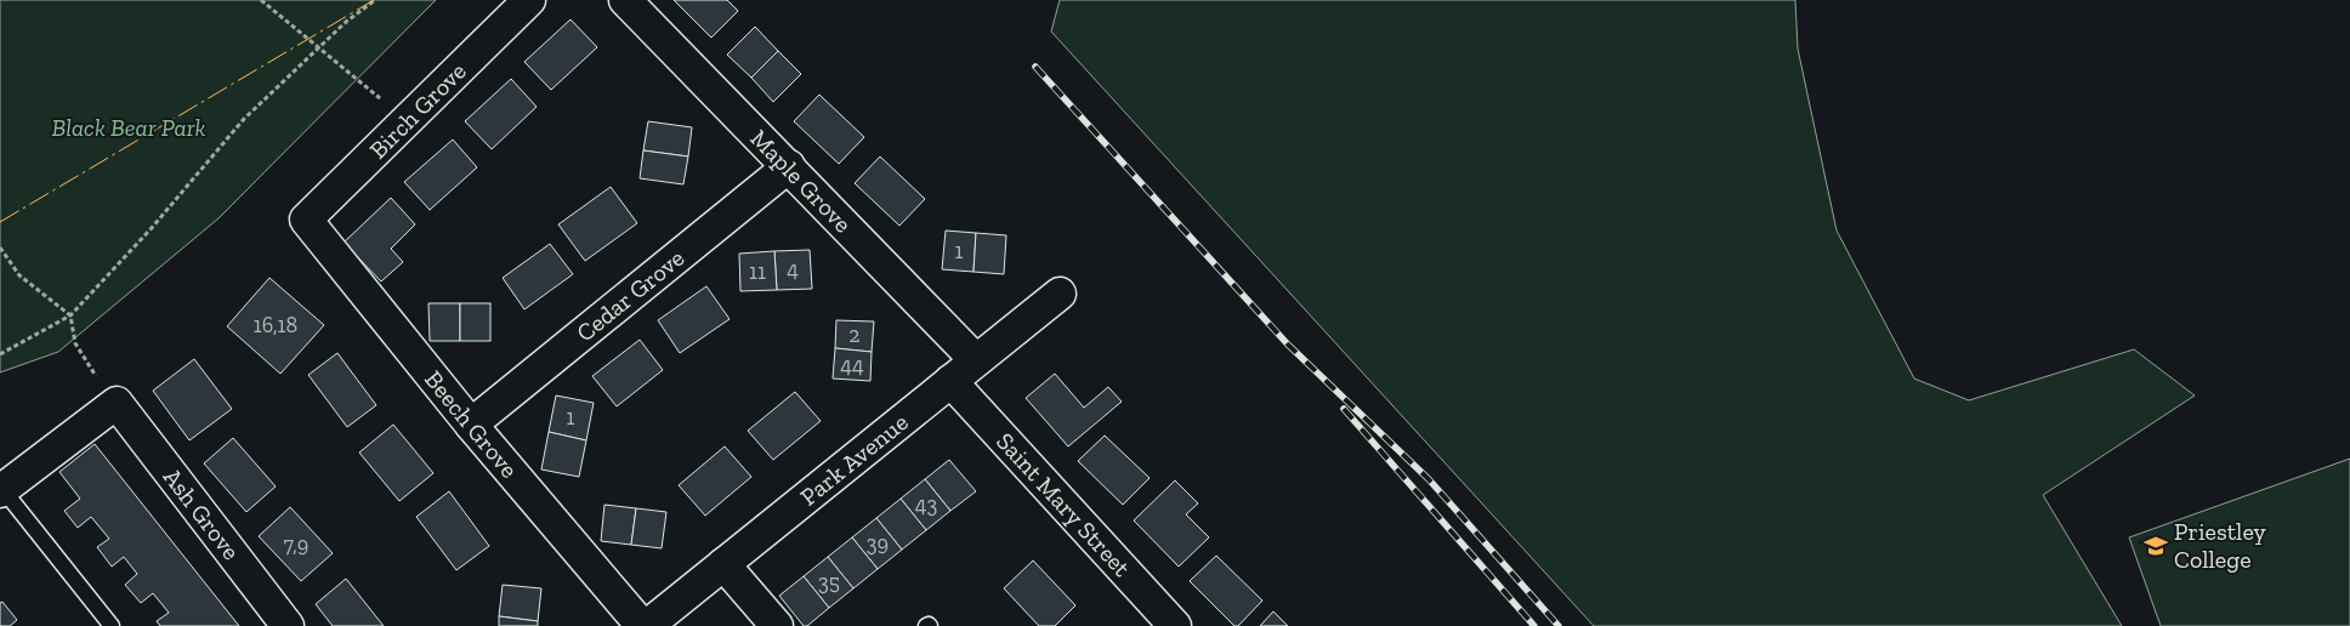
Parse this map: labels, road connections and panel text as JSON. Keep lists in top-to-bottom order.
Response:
{
  "streets": {
    "street": [
      "Birch Grove",
      "Maple Grove",
      "Cedar Grove",
      "Beech Grove",
      "Park Avenue",
      "Saint Mary Street",
      "Ash Grove"
    ]
  },
  "crossings": [
    ["Birch Grove", "Beech Grove"],
    ["Maple Grove", "Cedar Grove"],
    ["Maple Grove", "Park Avenue"],
    ["Cedar Grove", "Beech Grove"],
    ["Park Avenue", "Saint Mary Street"]
  ],
  "parks": ["Black Bear Park"],
  "places": {
    "school or university": ["Priestley College"]
  },
  "house_numbers": [
    "1",
    "4",
    "11",
    "16,18",
    "2",
    "44",
    "1",
    "43",
    "39",
    "7,9",
    "35"
  ]
}
